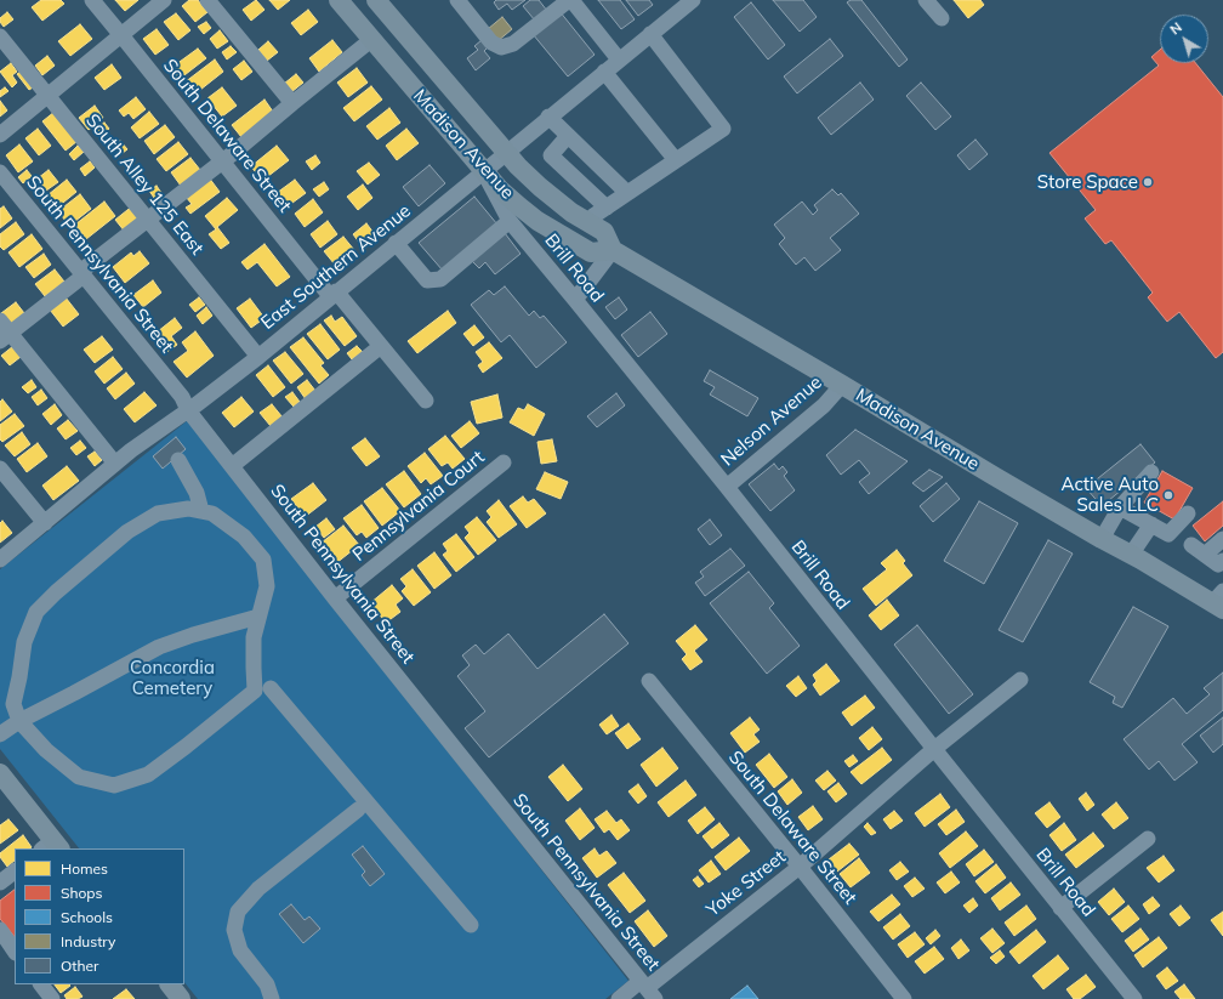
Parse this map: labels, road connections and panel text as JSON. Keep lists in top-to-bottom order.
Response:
{
  "streets": {
    "main road": ["Madison Avenue"],
    "street": [
      "South Delaware Street",
      "South Alley 125 East",
      "South Pennsylvania Street",
      "East Southern Avenue",
      "Brill Road",
      "Nelson Avenue",
      "Pennsylvania Court",
      "Yoke Street"
    ]
  },
  "crossings": [
    ["South Delaware Street", "East Southern Avenue"],
    ["South Delaware Street", "Yoke Street"],
    ["Madison Avenue", "East Southern Avenue"],
    ["Madison Avenue", "Brill Road"],
    ["Madison Avenue", "Nelson Avenue"],
    ["South Alley 125 East", "East Southern Avenue"],
    ["South Pennsylvania Street", "East Southern Avenue"],
    ["South Pennsylvania Street", "Pennsylvania Court"],
    ["South Pennsylvania Street", "Yoke Street"],
    ["East Southern Avenue", "Brill Road"],
    ["Brill Road", "Nelson Avenue"],
    ["Brill Road", "Yoke Street"]
  ],
  "parks": ["Concordia Cemetery"],
  "places": ["Store Space", "Active Auto Sales LLC"],
  "legend": [
    "Homes",
    "Shops",
    "Schools",
    "Industry",
    "Other"
  ],
  "north": "top left"
}
